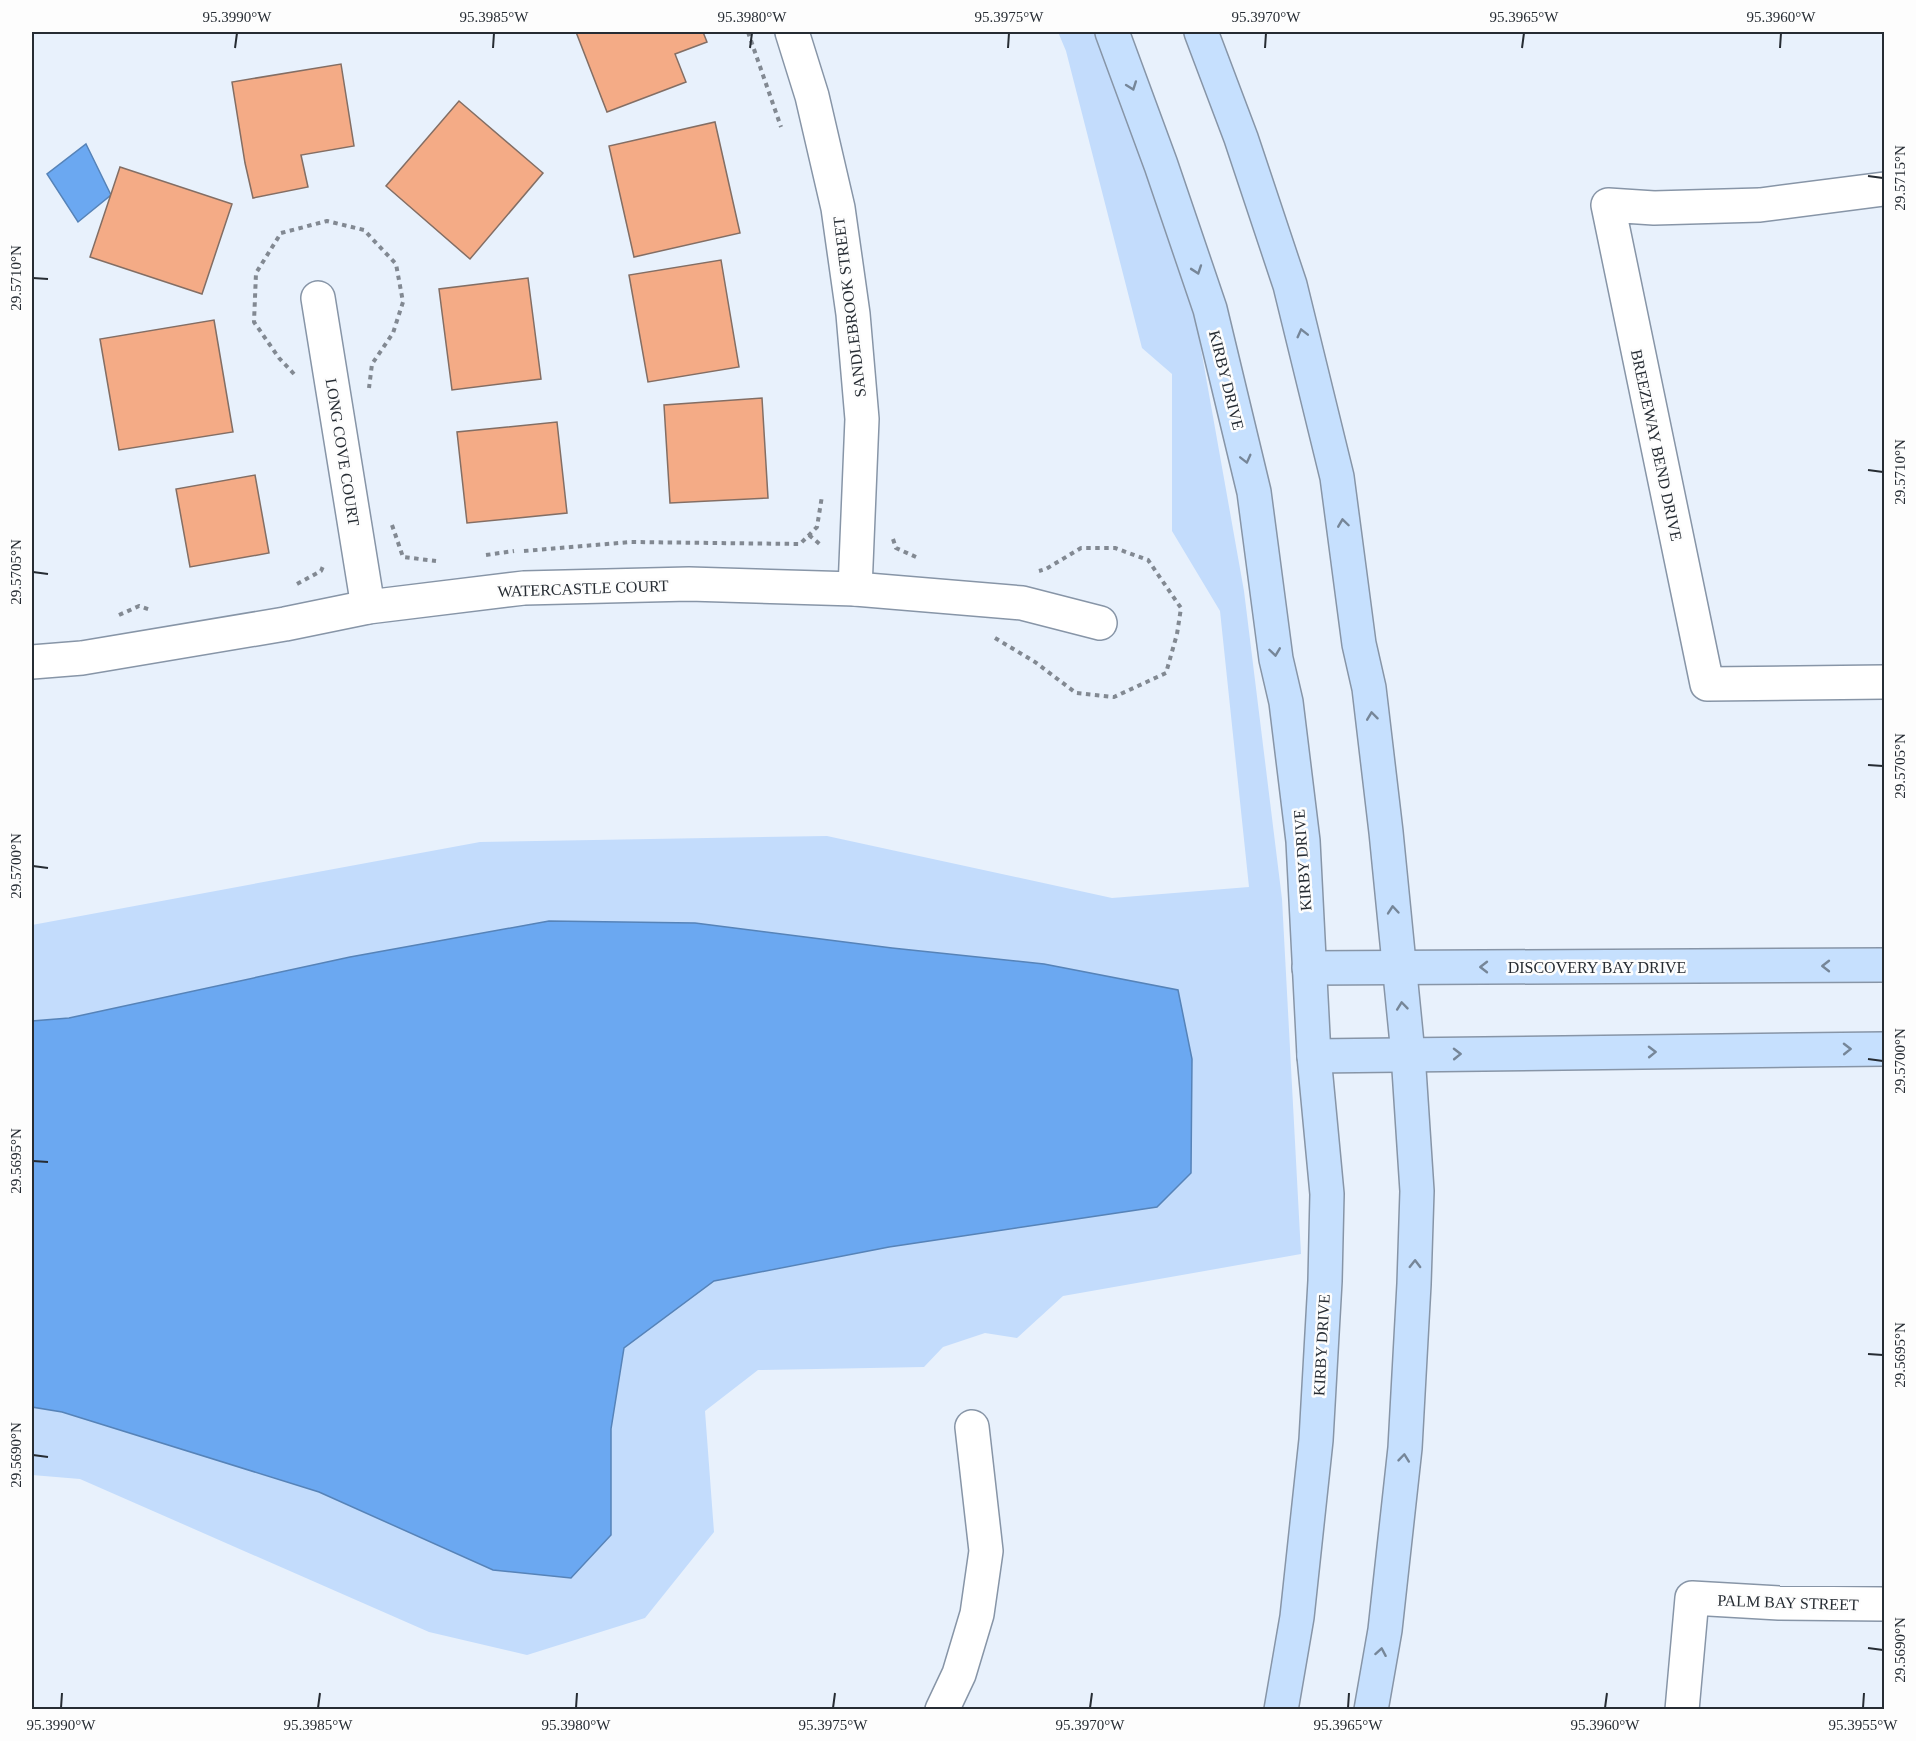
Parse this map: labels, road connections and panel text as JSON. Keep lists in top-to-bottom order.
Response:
{
  "streets": {
    "main road": ["KIRBY DRIVE", "DISCOVERY BAY DRIVE"],
    "street": [
      "SANDLEBROOK STREET",
      "BREEZEWAY BEND DRIVE",
      "LONG COVE COURT",
      "WATERCASTLE COURT",
      "PALM BAY STREET"
    ]
  },
  "crossings": [
    ["SANDLEBROOK STREET", "WATERCASTLE COURT"],
    ["KIRBY DRIVE", "DISCOVERY BAY DRIVE"],
    ["LONG COVE COURT", "WATERCASTLE COURT"]
  ],
  "coordinates": [
    "95.3990°W",
    "95.3985°W",
    "95.3980°W",
    "95.3975°W",
    "95.3970°W",
    "95.3965°W",
    "95.3960°W",
    "29.5715°N",
    "29.5710°N",
    "29.5705°N",
    "29.5700°N",
    "29.5695°N",
    "29.5690°N",
    "95.3955°W"
  ]
}
